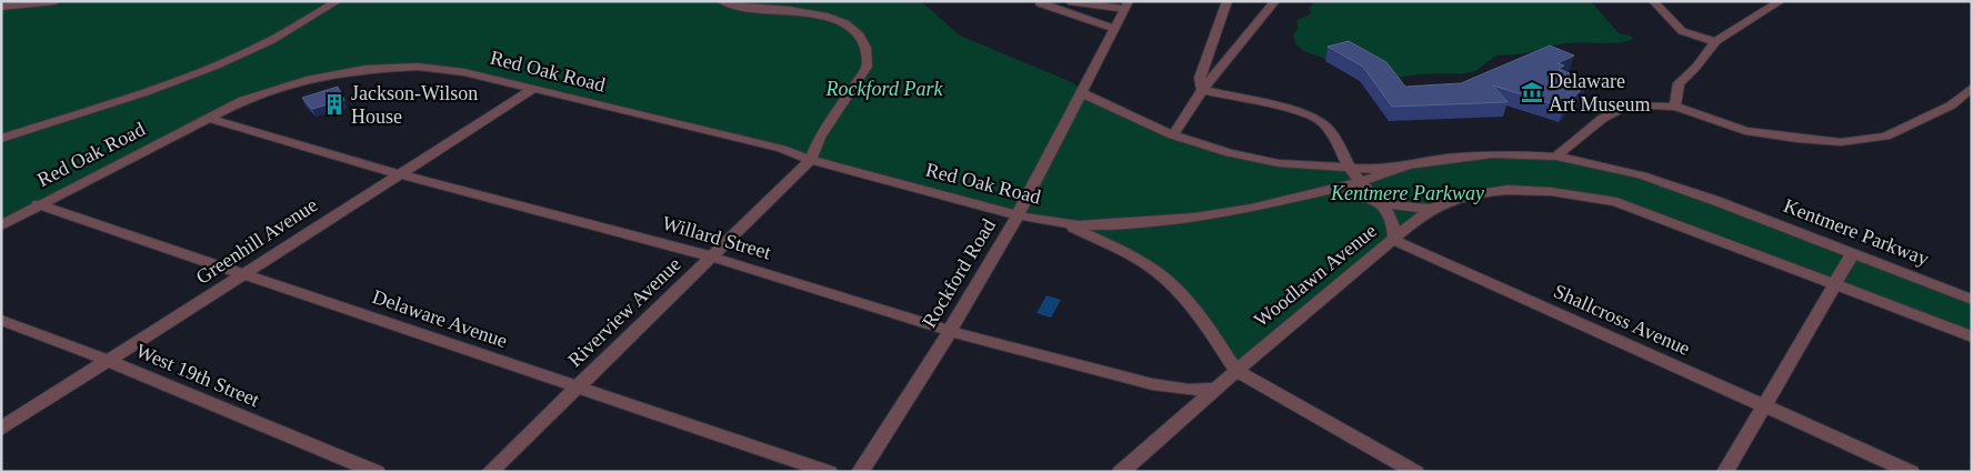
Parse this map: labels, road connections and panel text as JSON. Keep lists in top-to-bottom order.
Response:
{
  "streets": {
    "street": [
      "Red Oak Road",
      "Kentmere Parkway",
      "Willard Street",
      "Greenhill Avenue",
      "Rockford Road",
      "Woodlawn Avenue",
      "Riverview Avenue",
      "Delaware Avenue",
      "Shallcross Avenue",
      "West 19th Street"
    ]
  },
  "crossings": [
    ["Red Oak Road", "Kentmere Parkway"],
    ["Red Oak Road", "Willard Street"],
    ["Red Oak Road", "Greenhill Avenue"],
    ["Red Oak Road", "Rockford Road"],
    ["Red Oak Road", "Woodlawn Avenue"],
    ["Red Oak Road", "Riverview Avenue"],
    ["Red Oak Road", "Delaware Avenue"],
    ["Kentmere Parkway", "Rockford Road"],
    ["Willard Street", "Greenhill Avenue"],
    ["Willard Street", "Rockford Road"],
    ["Willard Street", "Woodlawn Avenue"],
    ["Willard Street", "Riverview Avenue"],
    ["Greenhill Avenue", "Delaware Avenue"],
    ["Greenhill Avenue", "West 19th Street"],
    ["Woodlawn Avenue", "Shallcross Avenue"],
    ["Riverview Avenue", "Delaware Avenue"]
  ],
  "parks": ["Rockford Park", "Kentmere Parkway"],
  "places": {
    "museum": ["Delaware Art Museum"],
    "building": ["Jackson-Wilson House"]
  }
}
